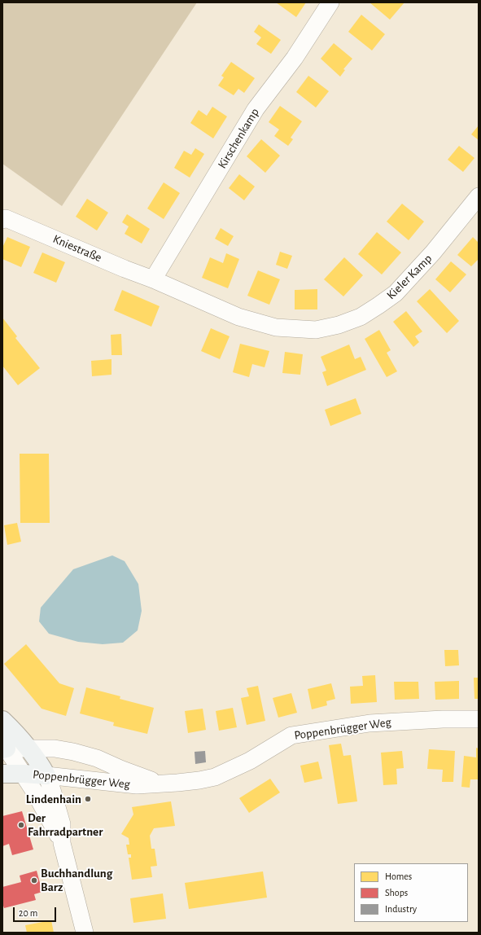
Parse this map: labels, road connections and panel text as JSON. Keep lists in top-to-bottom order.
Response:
{
  "streets": {
    "street": [
      "Kirschenkamp",
      "Kniestraße",
      "Kieler Kamp",
      "Poppenbrügger Weg"
    ]
  },
  "crossings": [
    ["Kirschenkamp", "Kniestraße"],
    ["Kirschenkamp", "Kieler Kamp"],
    ["Kniestraße", "Kieler Kamp"]
  ],
  "places": ["Lindenhain", "Der Fahrradpartner", "Buchhandlung Barz"],
  "legend": ["Homes", "Shops", "Industry"],
  "scale_bar": "20 m"
}
